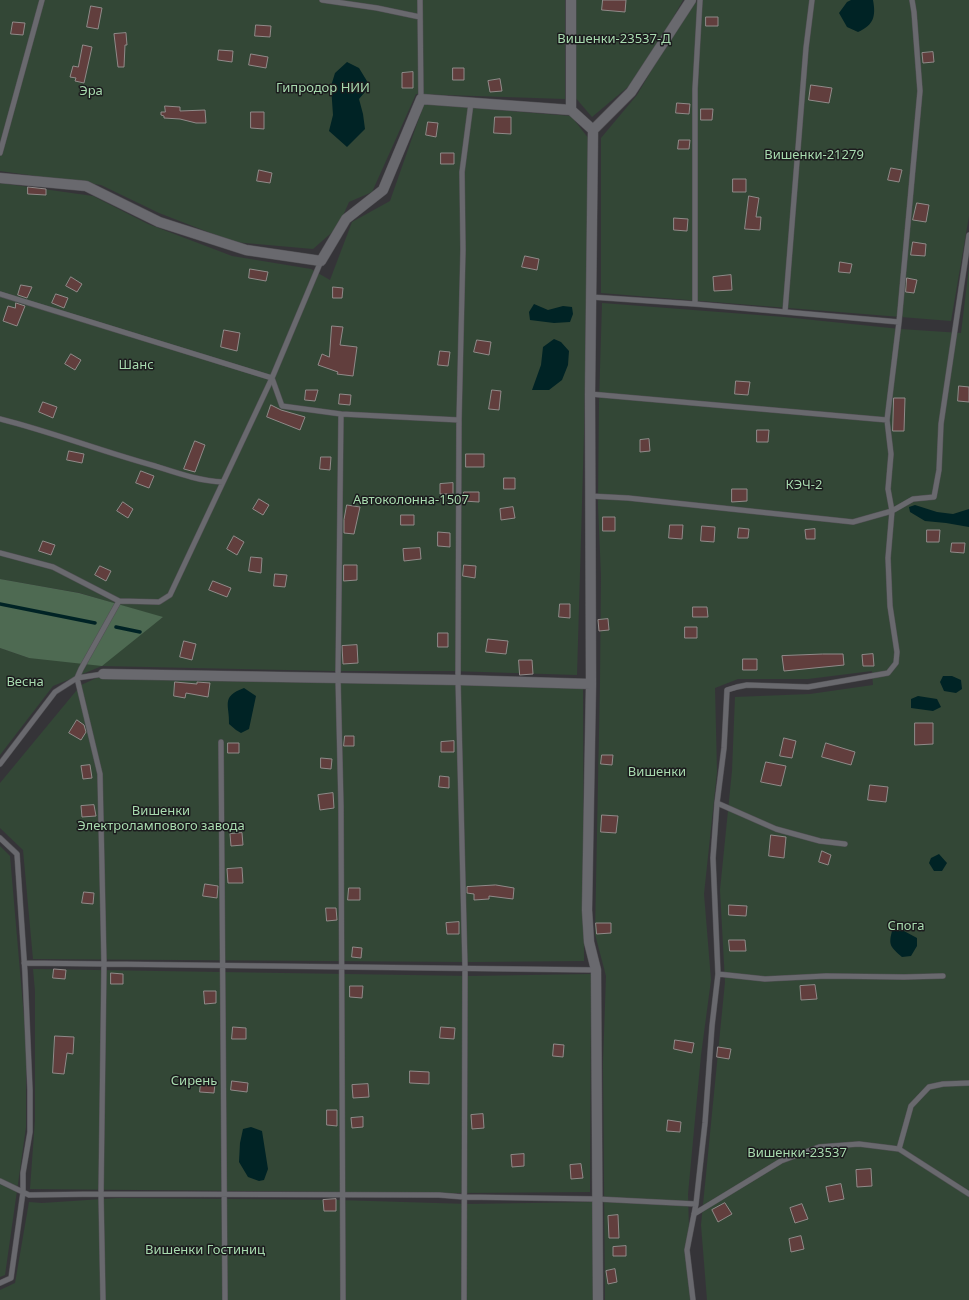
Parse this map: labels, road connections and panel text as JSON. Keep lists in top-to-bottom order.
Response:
{
  "parks": [
    "Вишенки-23537-Д",
    "Гипродор НИИ",
    "Эра",
    "Вишенки-21279",
    "Шанс",
    "КЭЧ-2",
    "Автоколонна-1507",
    "Весна",
    "Вишенки",
    "Вишенки Электролампового завода",
    "Спога",
    "Сирень",
    "Вишенки-23537",
    "Вишенки Гостиниц"
  ]
}
